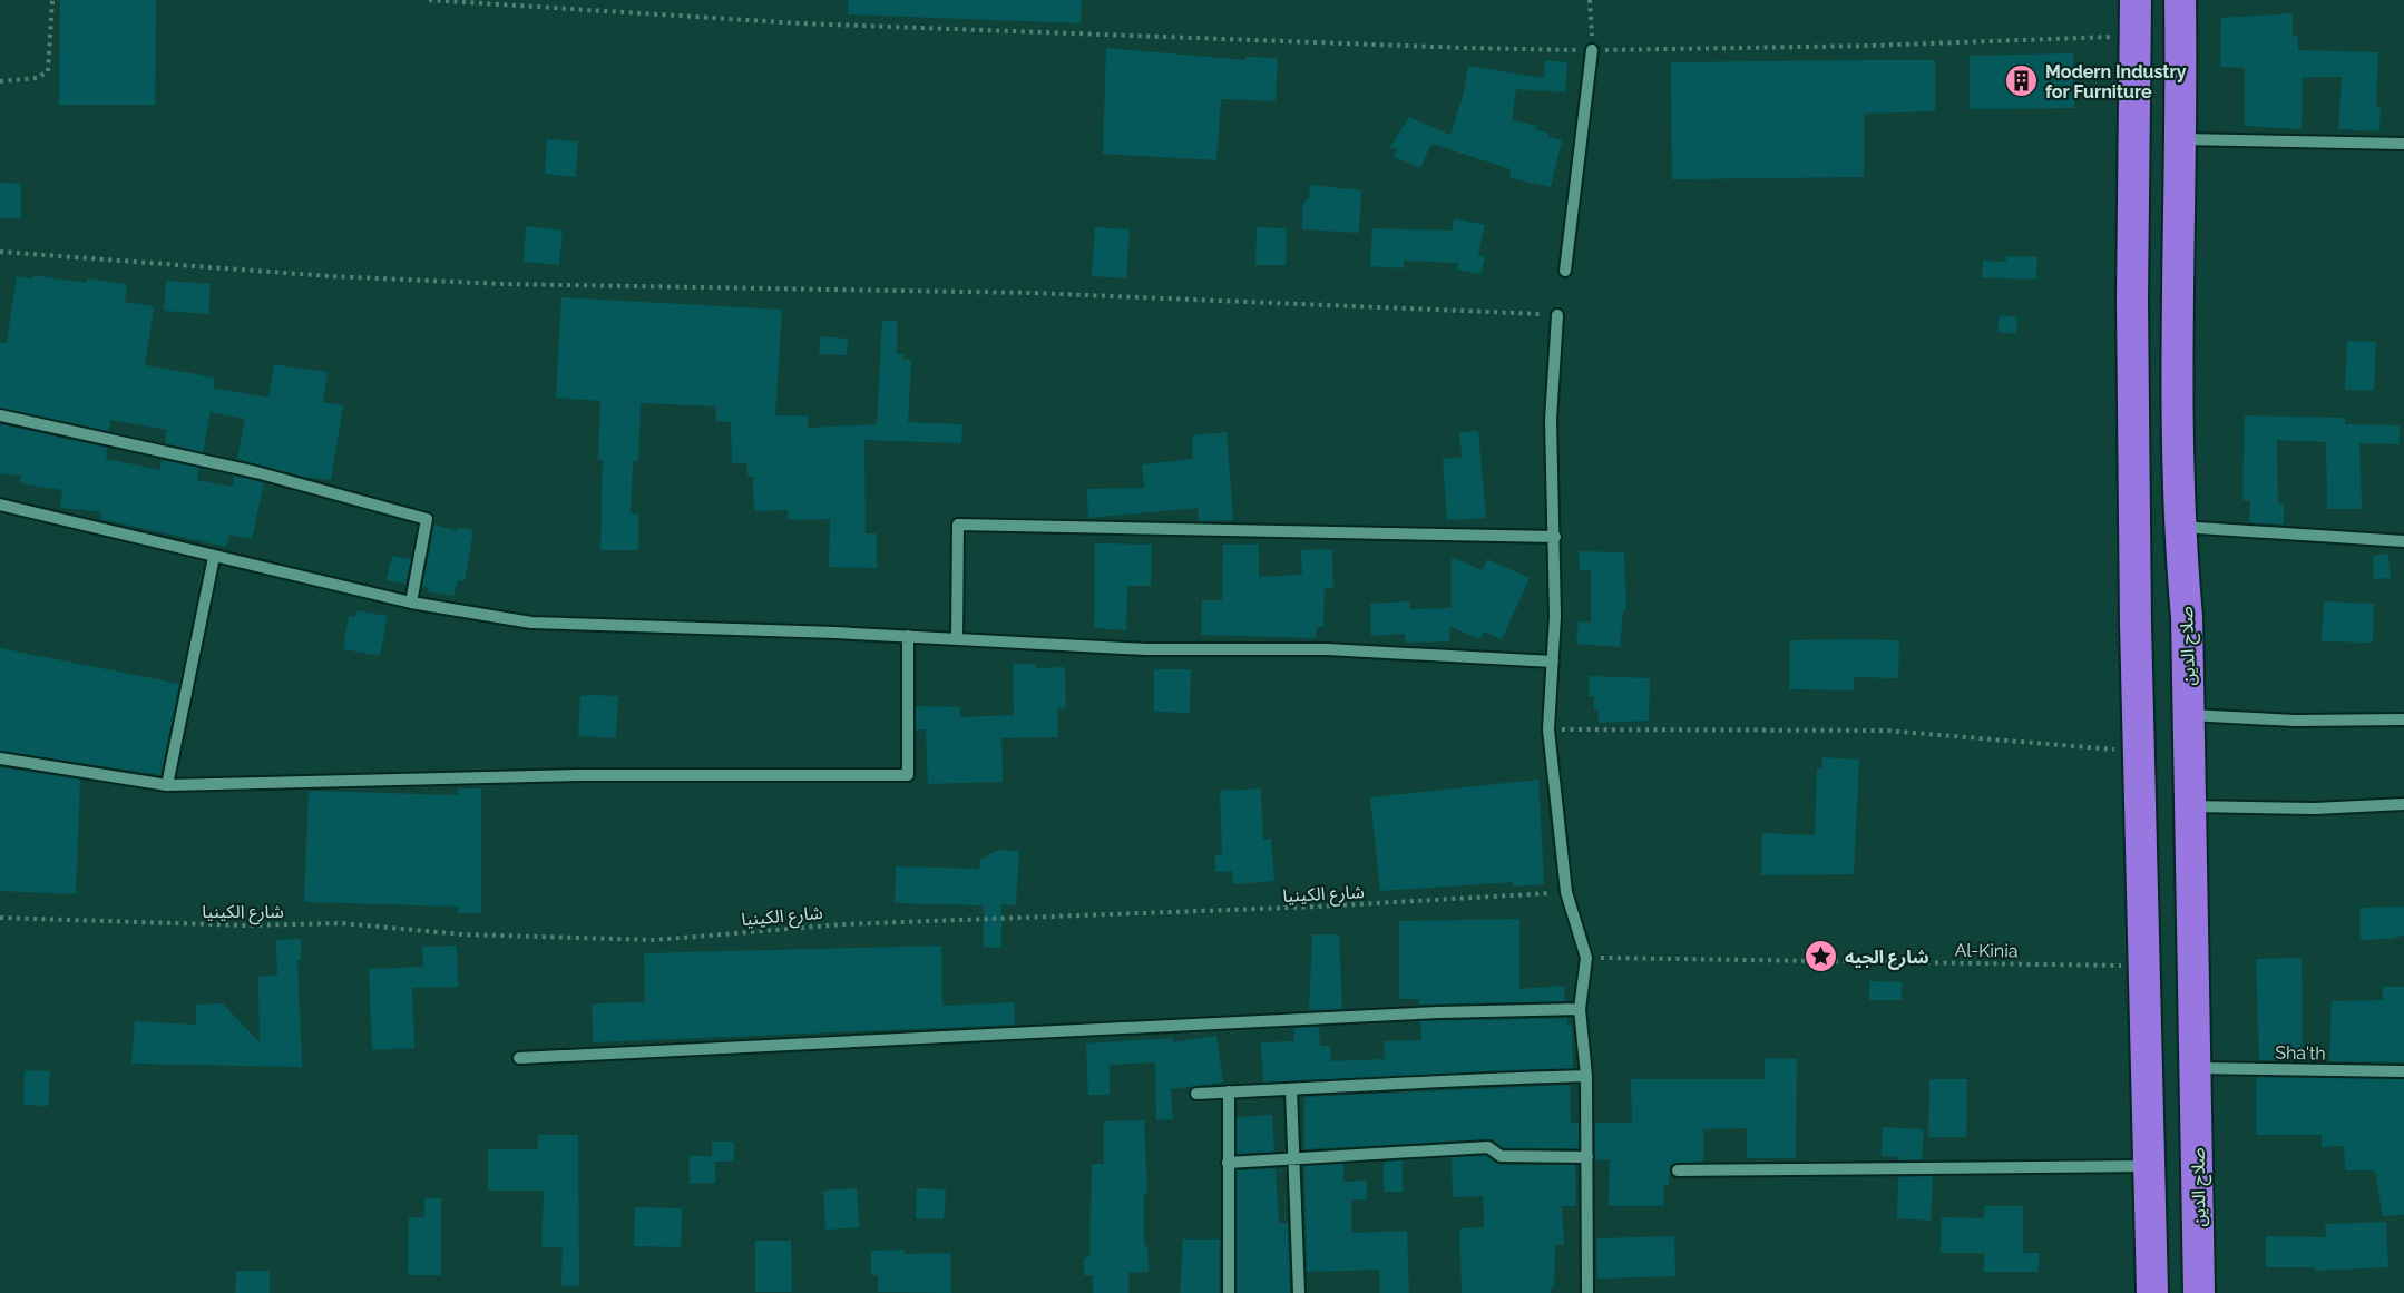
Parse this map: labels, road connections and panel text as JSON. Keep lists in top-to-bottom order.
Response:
{
  "streets": {
    "highway": ["صلاح الدين"],
    "street": ["Sha'th"],
    "path": ["شارع الكينيا", "Al-Kinia"]
  },
  "crossings": [
    ["صلاح الدين", "Sha'th"]
  ],
  "places": {
    "building": ["Modern Industry for Furniture"],
    "place": ["شارع الجيه"]
  }
}
